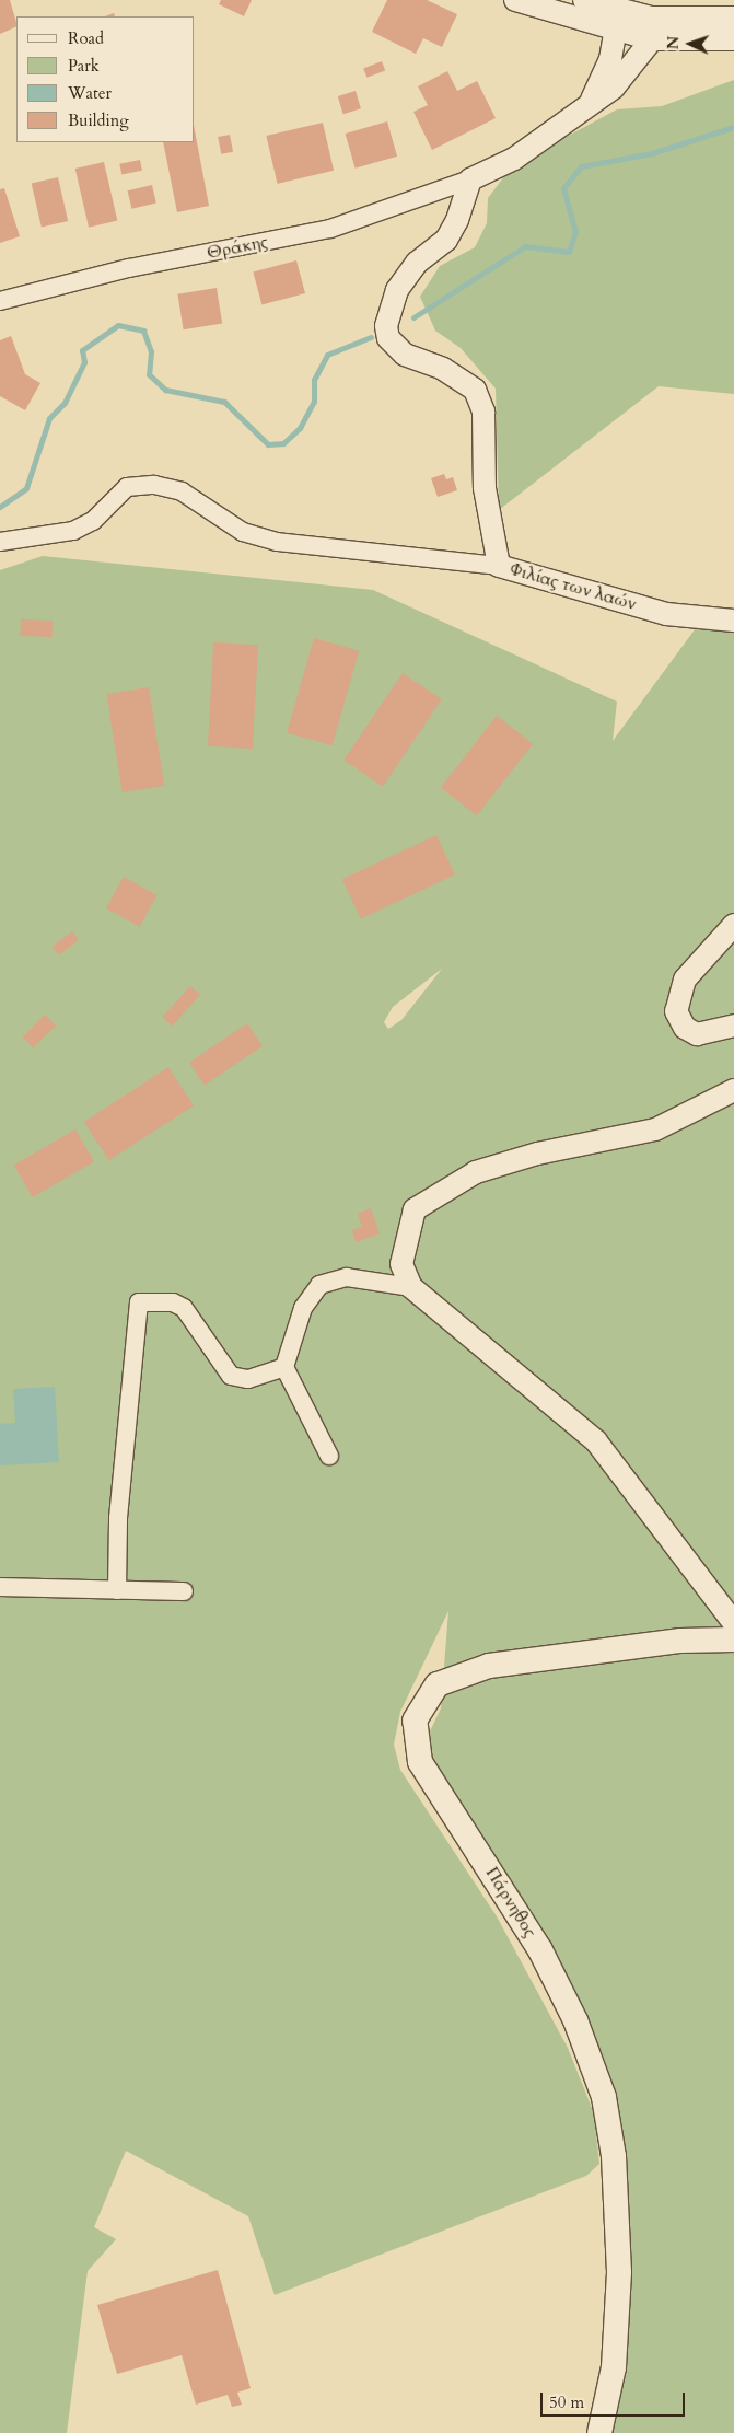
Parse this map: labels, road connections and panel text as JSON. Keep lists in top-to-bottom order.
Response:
{
  "streets": {
    "main road": ["Πάρνηθος"],
    "street": ["Θράκης", "Φιλίας των λαών"]
  },
  "crossings": [
    ["Θράκης", "Φιλίας των λαών"]
  ],
  "legend": [
    "Road",
    "Park",
    "Water",
    "Building"
  ],
  "scale_bar": "50 m",
  "north": "left"
}
